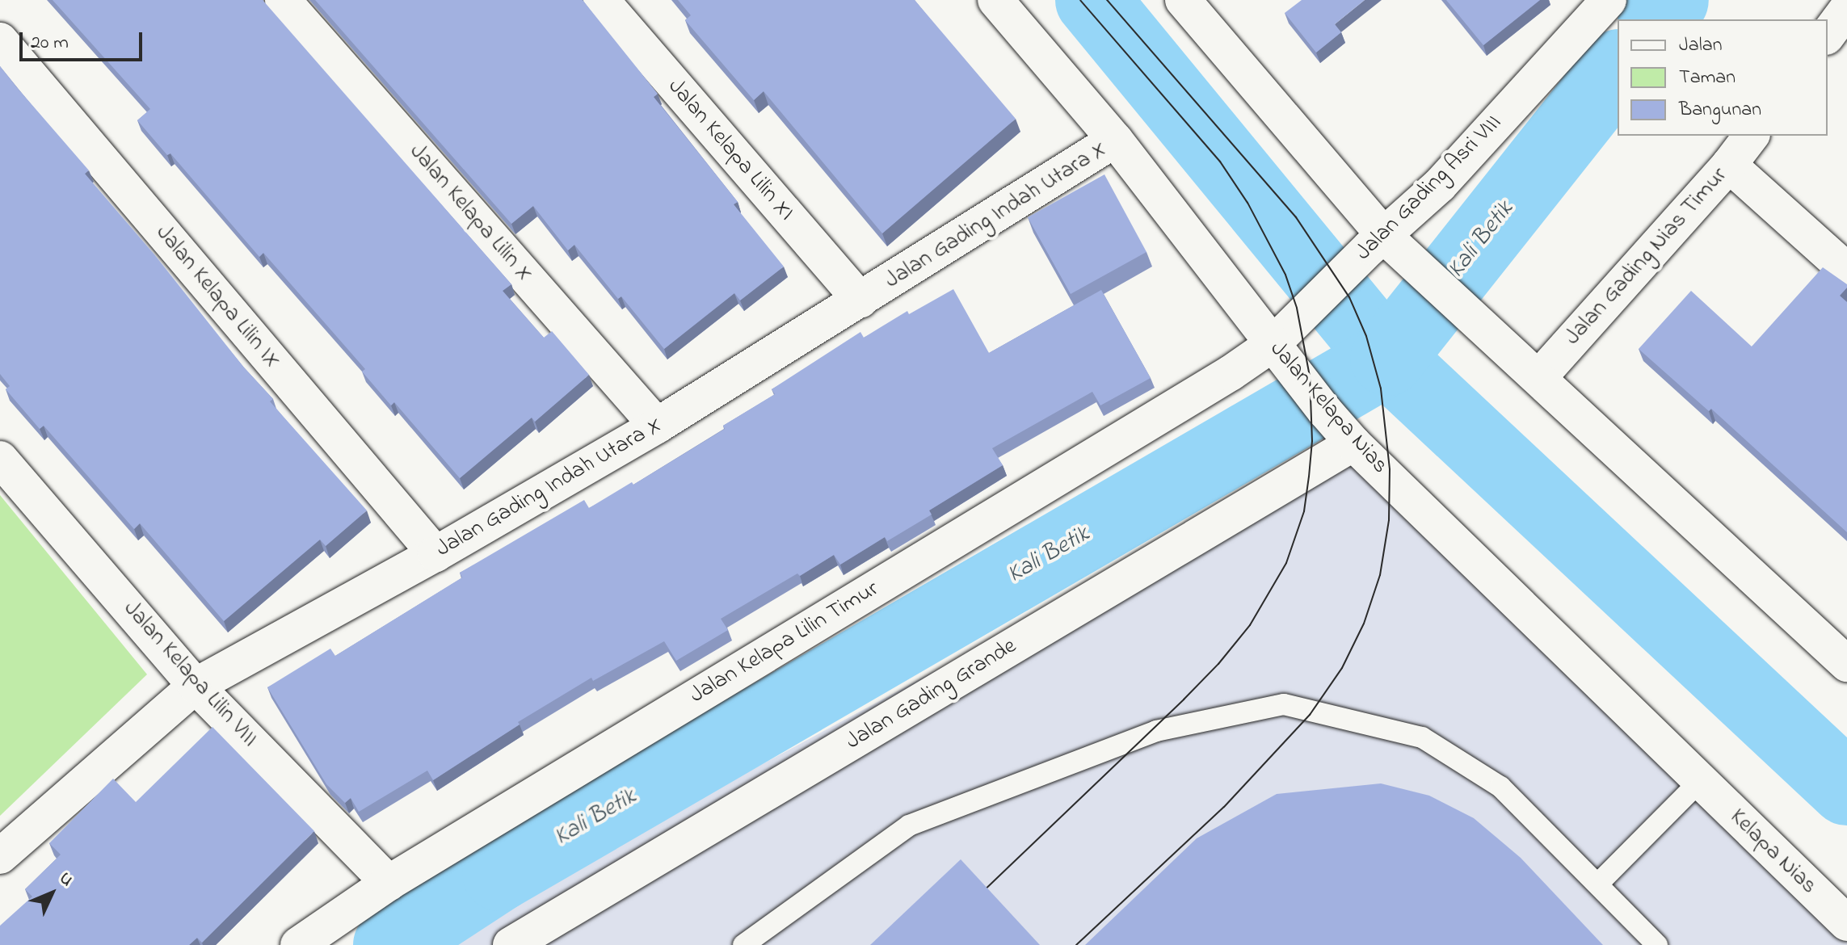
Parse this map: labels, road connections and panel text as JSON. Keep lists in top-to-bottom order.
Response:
{
  "streets": {
    "street": [
      "Jalan Kelapa Lilin XI",
      "Jalan Gading Asri VIII",
      "Jalan Kelapa Lilin X",
      "Jalan Gading Indah Utara X",
      "Jalan Gading Nias Timur",
      "Jalan Kelapa Lilin IX",
      "Jalan Kelapa Nias",
      "Jalan Kelapa Lilin Timur",
      "Jalan Kelapa Lilin VIII",
      "Jalan Gading Grande",
      "Kelapa Nias"
    ]
  },
  "crossings": [
    ["Jalan Kelapa Lilin XI", "Jalan Gading Indah Utara X"],
    ["Jalan Gading Asri VIII", "Jalan Kelapa Nias"],
    ["Jalan Gading Asri VIII", "Jalan Kelapa Lilin Timur"],
    ["Jalan Kelapa Lilin X", "Jalan Gading Indah Utara X"],
    ["Jalan Gading Indah Utara X", "Jalan Kelapa Lilin IX"],
    ["Jalan Gading Indah Utara X", "Jalan Kelapa Nias"],
    ["Jalan Gading Indah Utara X", "Jalan Kelapa Lilin VIII"],
    ["Jalan Kelapa Nias", "Jalan Kelapa Lilin Timur"],
    ["Jalan Kelapa Nias", "Jalan Gading Grande"],
    ["Jalan Kelapa Nias", "Kelapa Nias"],
    ["Jalan Kelapa Lilin Timur", "Jalan Kelapa Lilin VIII"]
  ],
  "water": ["Kali Betik"],
  "legend": ["Jalan", "Taman", "Bangunan"],
  "scale_bar": "20 m",
  "north": "top right"
}
